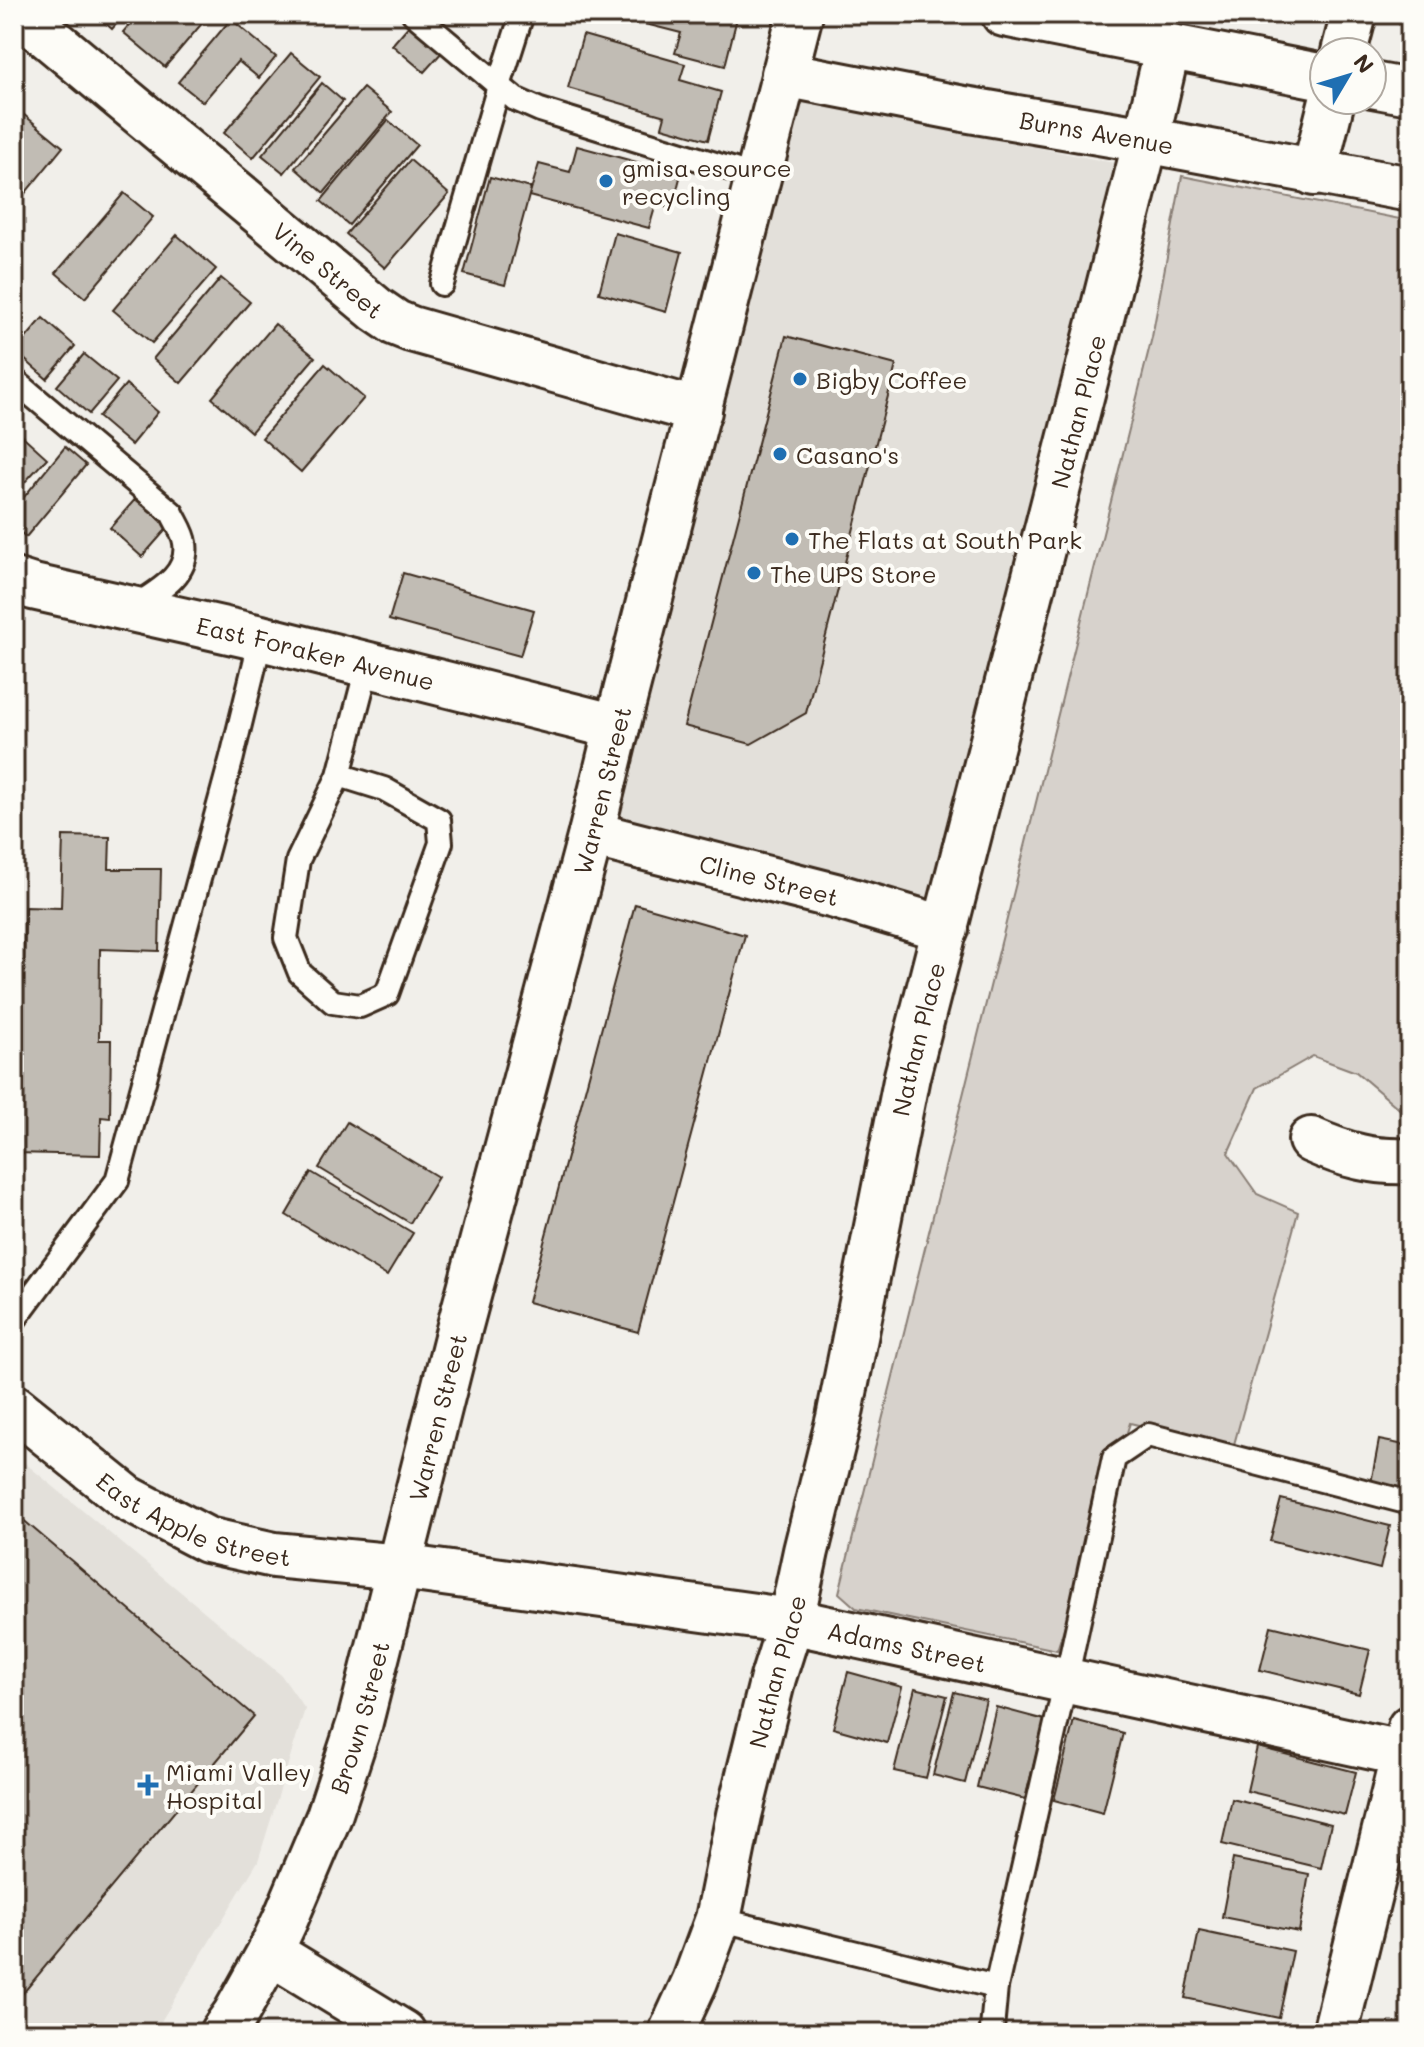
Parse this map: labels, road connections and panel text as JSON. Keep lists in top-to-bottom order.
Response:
{
  "streets": {
    "street": [
      "Burns Avenue",
      "Vine Street",
      "Nathan Place",
      "East Foraker Avenue",
      "Warren Street",
      "Cline Street",
      "East Apple Street",
      "Adams Street",
      "Brown Street"
    ]
  },
  "crossings": [
    ["Burns Avenue", "Nathan Place"],
    ["Burns Avenue", "Warren Street"],
    ["Vine Street", "Warren Street"],
    ["Nathan Place", "Cline Street"],
    ["Nathan Place", "Adams Street"],
    ["East Foraker Avenue", "Warren Street"],
    ["Warren Street", "Cline Street"],
    ["Warren Street", "East Apple Street"],
    ["Warren Street", "Adams Street"],
    ["Warren Street", "Brown Street"],
    ["East Apple Street", "Adams Street"],
    ["East Apple Street", "Brown Street"],
    ["Adams Street", "Brown Street"]
  ],
  "places": {
    "other": [
      "gmisa esource recycling",
      "Bigby Coffee",
      "Casano's",
      "The Flats at South Park",
      "The UPS Store"
    ],
    "health": ["Miami Valley Hospital"]
  },
  "north": "top right"
}
